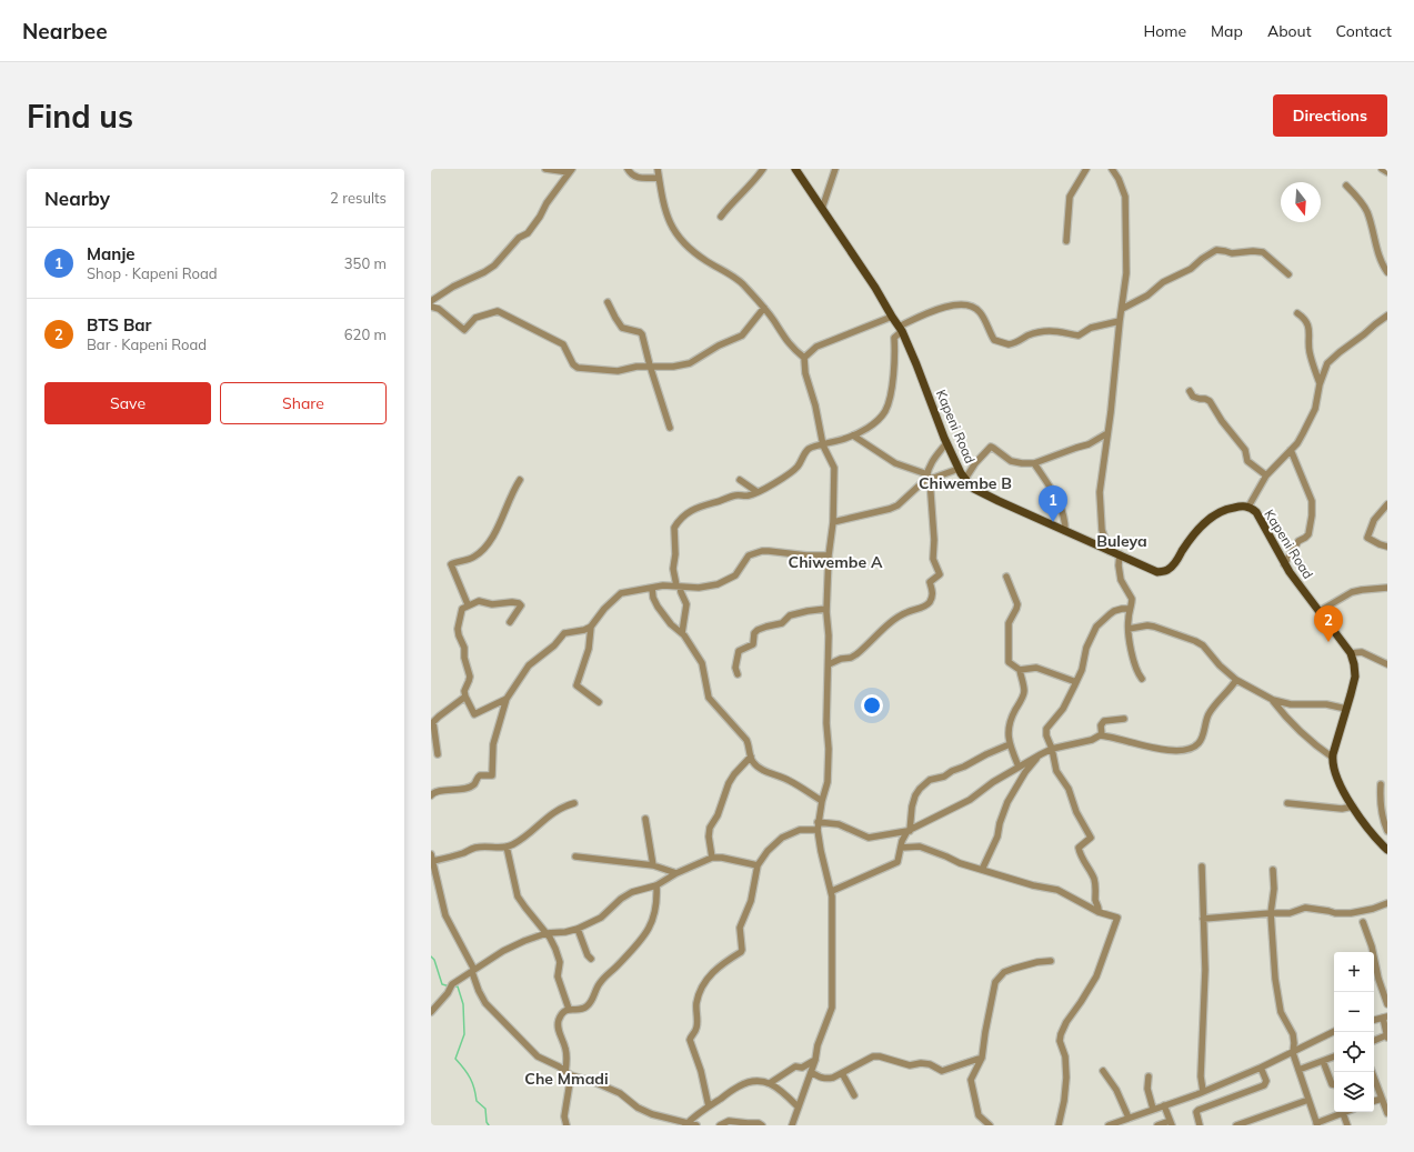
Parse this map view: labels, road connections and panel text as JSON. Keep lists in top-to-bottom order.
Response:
{
  "streets": {
    "main road": ["Kapeni Road"]
  },
  "districts": [
    "Chiwembe B",
    "Buleya",
    "Chiwembe A",
    "Che Mmadi"
  ],
  "north": "bottom",
  "page": {
    "header": "Nearbee",
    "nav": [
      "Home",
      "Map",
      "About",
      "Contact"
    ],
    "buttons": [
      "Directions",
      ["Save", "Share"]
    ],
    "title": "Find us",
    "heading": ["Nearby", "2 results"],
    "list": [
      {
        "mark": "1",
        "name": "Manje",
        "note": "Shop · Kapeni Road",
        "value": "350 m"
      },
      {
        "mark": "2",
        "name": "BTS Bar",
        "note": "Bar · Kapeni Road",
        "value": "620 m"
      }
    ],
    "pins": ["1", "2"],
    "map_buttons": ["+", "−"]
  }
}
